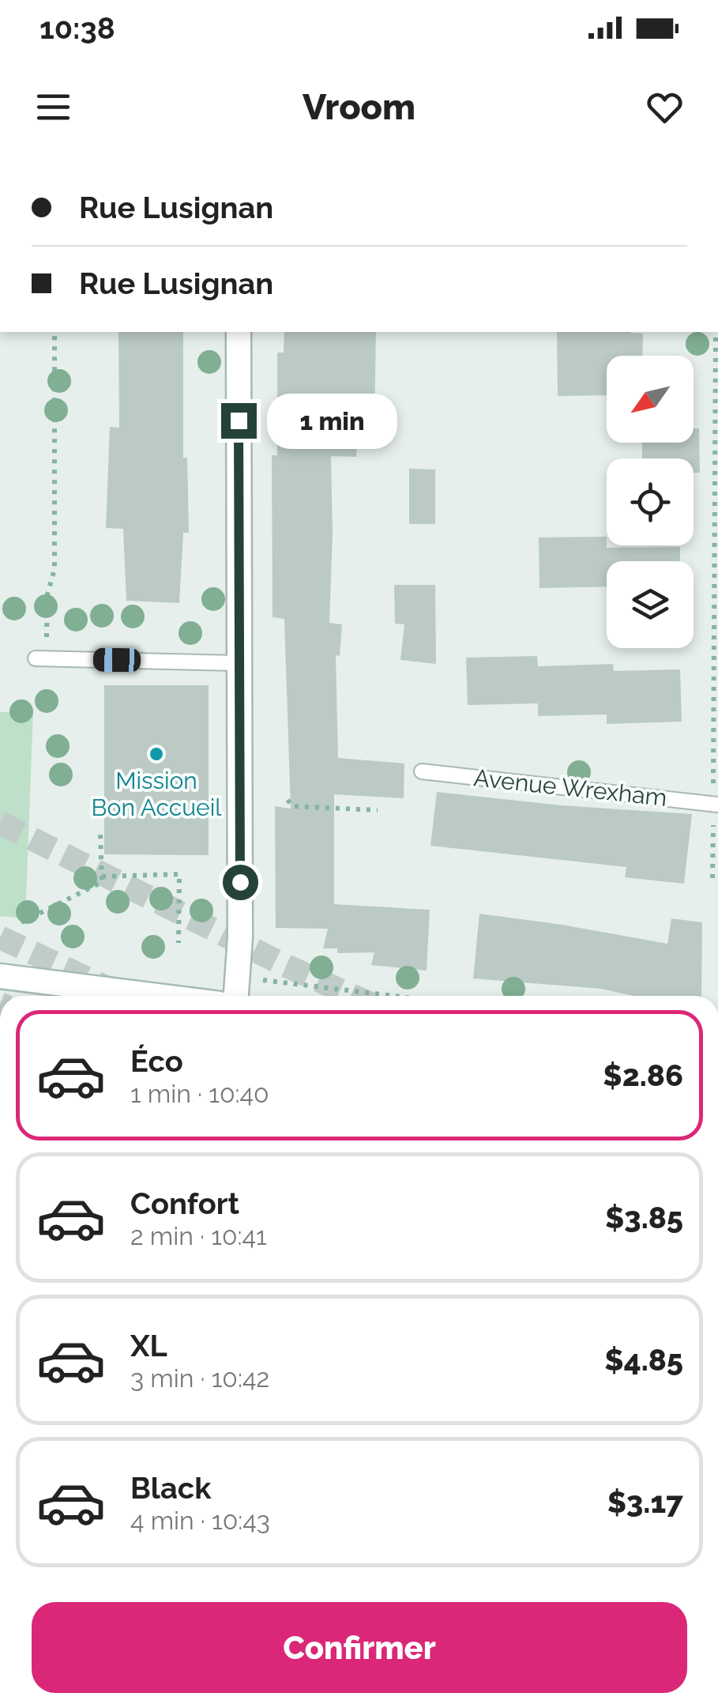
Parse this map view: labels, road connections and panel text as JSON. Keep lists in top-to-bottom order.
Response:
{
  "streets": {
    "lane": ["Avenue Wrexham"]
  },
  "places": ["Mission Bon Accueil"],
  "north": "bottom left",
  "page": {
    "status": "10:38",
    "header": "Vroom",
    "banner": ["Rue Lusignan", "Rue Lusignan"],
    "bubble": "1 min",
    "list": [
      {
        "name": "Éco",
        "note": "1 min · 10:40",
        "value": "$2.86"
      },
      {
        "name": "Confort",
        "note": "2 min · 10:41",
        "value": "$3.85"
      },
      {
        "name": "XL",
        "note": "3 min · 10:42",
        "value": "$4.85"
      },
      {
        "name": "Black",
        "note": "4 min · 10:43",
        "value": "$3.17"
      }
    ],
    "buttons": "Confirmer"
  }
}
